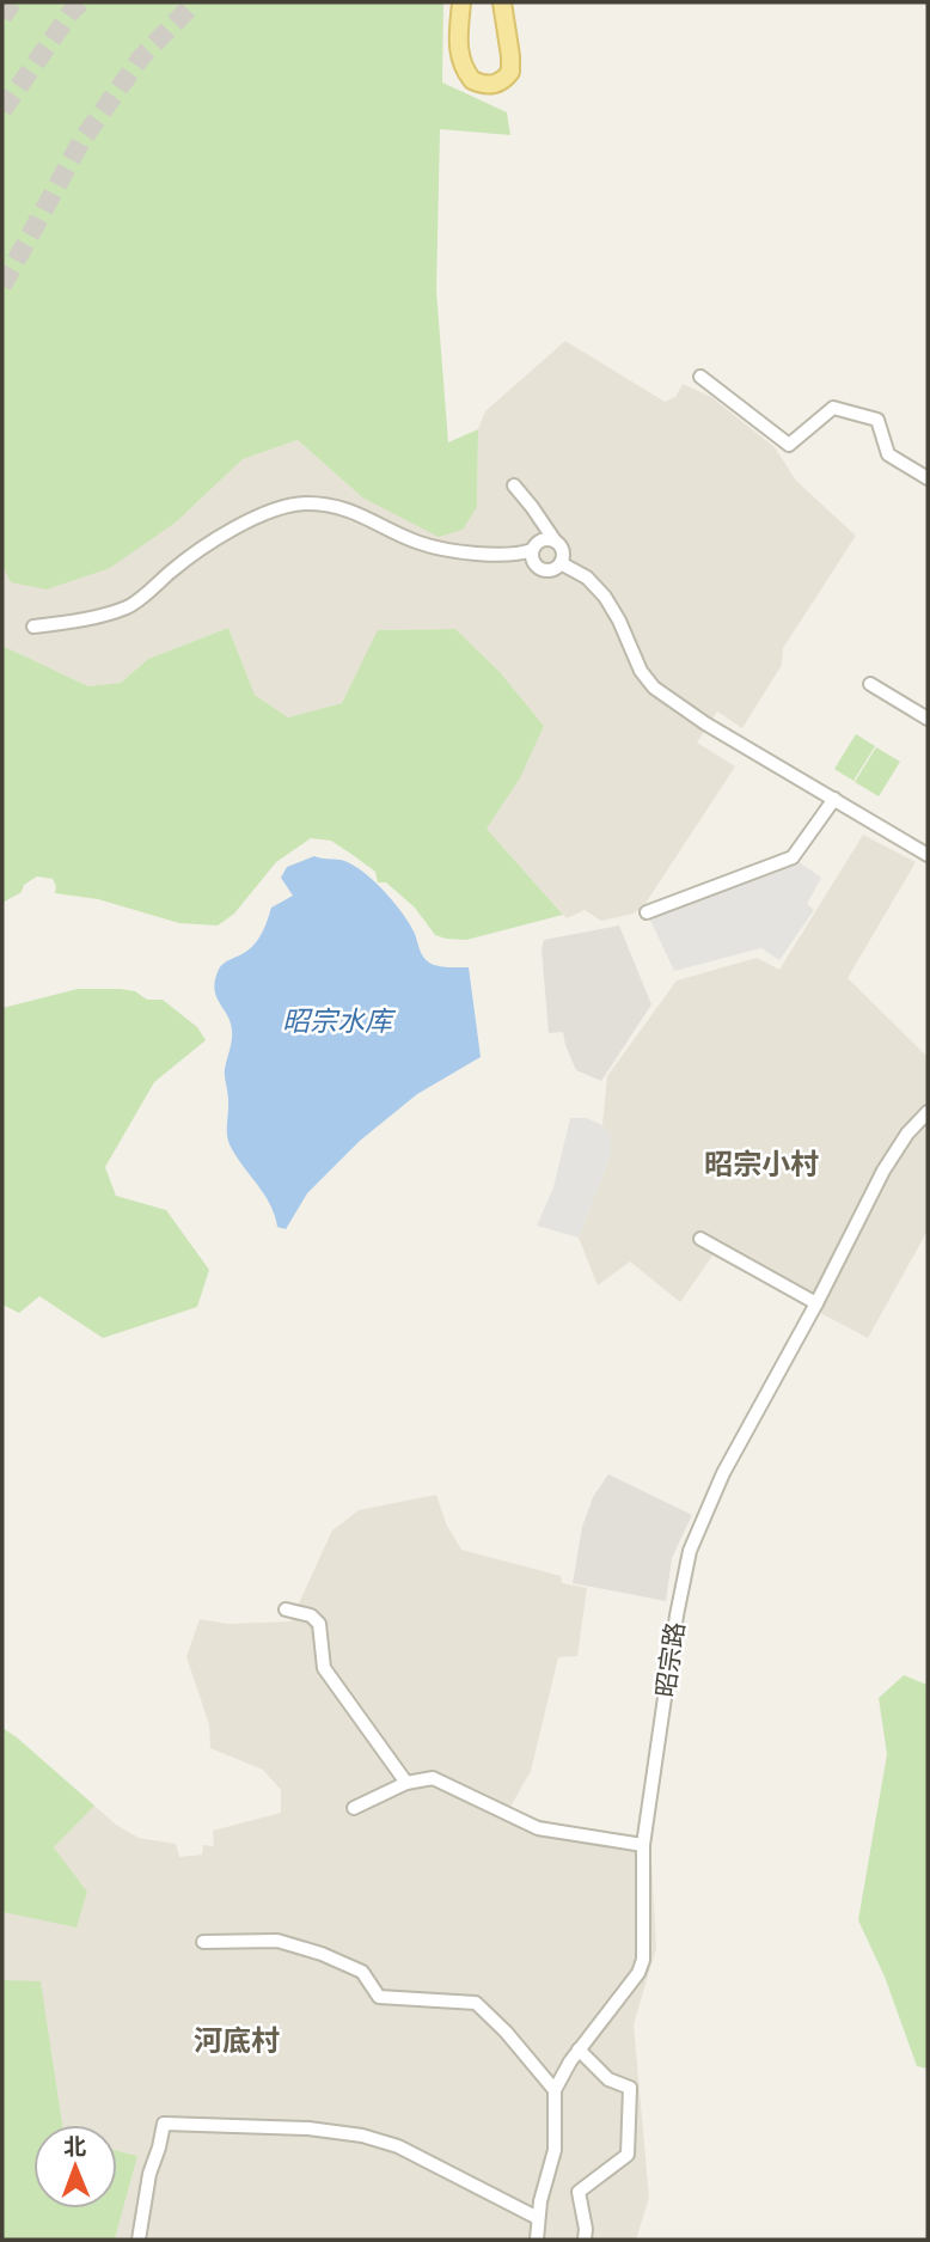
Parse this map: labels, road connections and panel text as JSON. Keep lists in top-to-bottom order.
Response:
{
  "streets": {
    "street": ["昭宗路"]
  },
  "districts": ["昭宗小村", "河底村"],
  "water": ["昭宗水库"],
  "north": "top"
}
